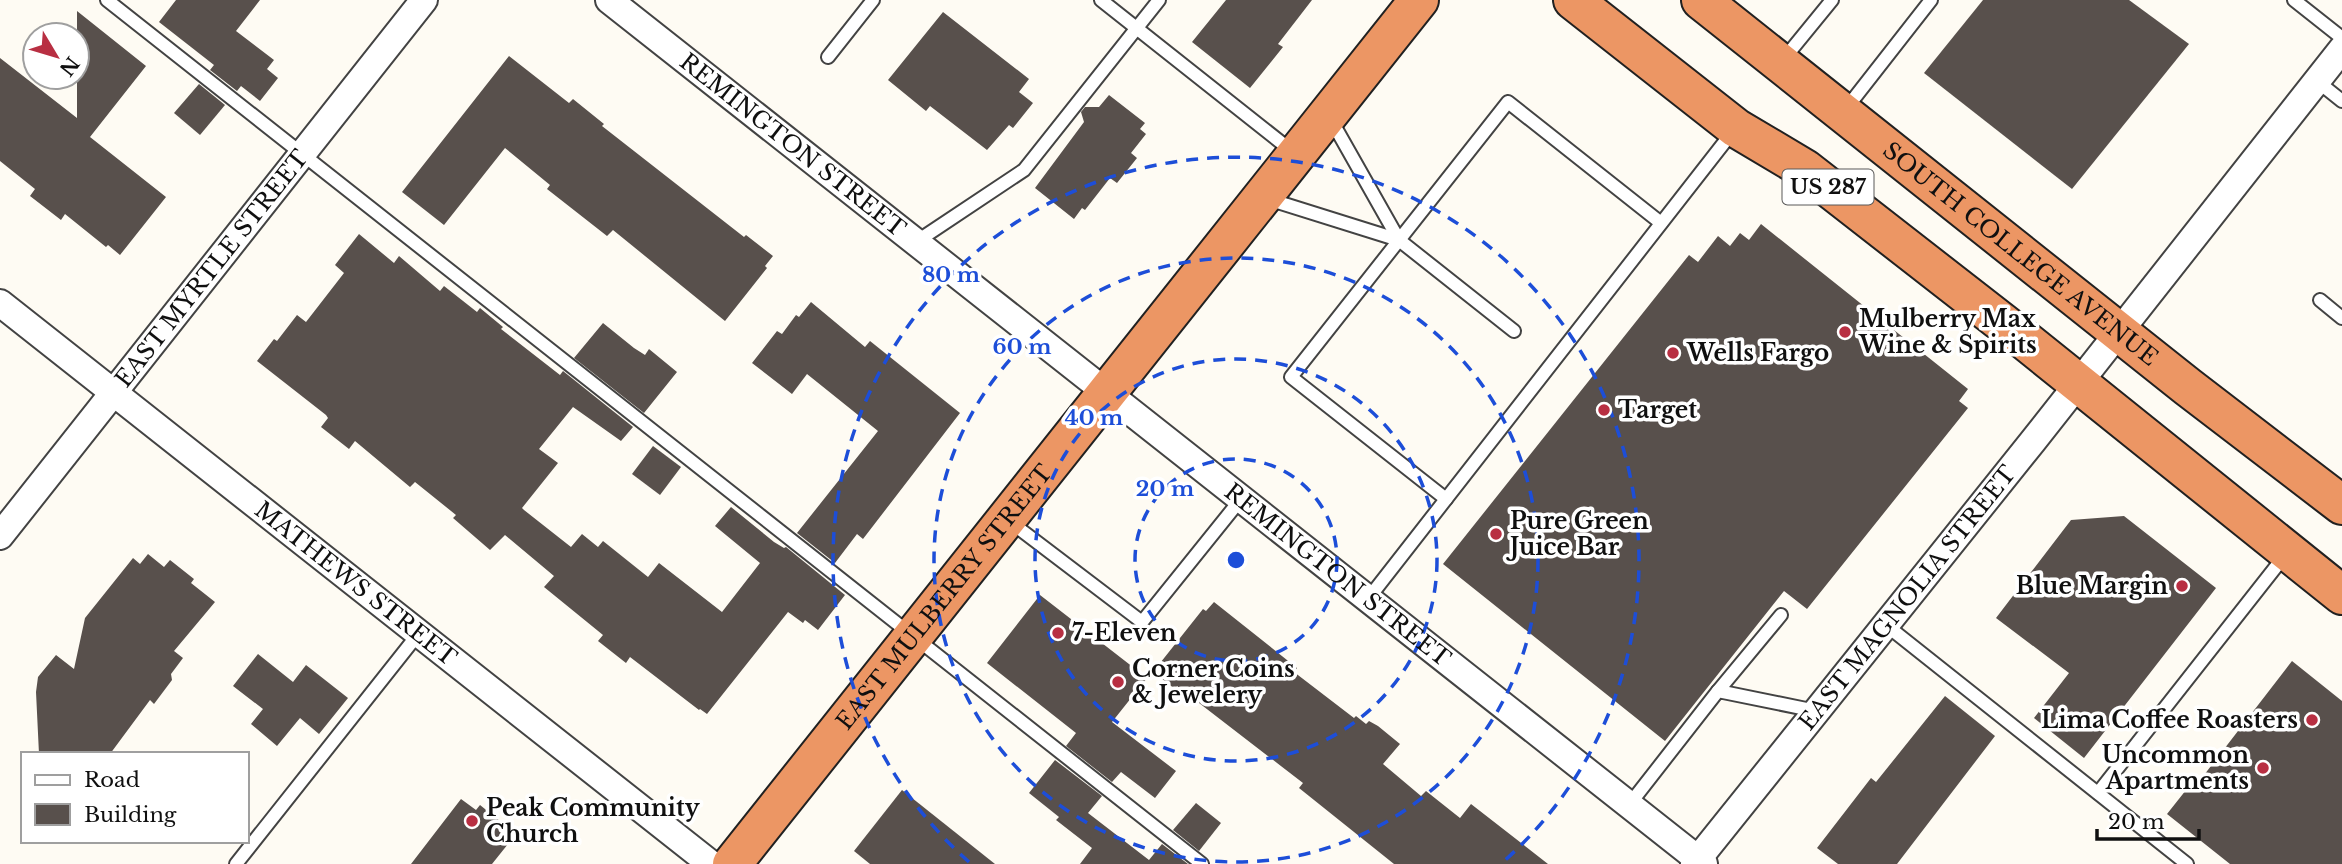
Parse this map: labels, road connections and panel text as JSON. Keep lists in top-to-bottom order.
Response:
{
  "streets": {
    "highway": ["US 287", "SOUTH COLLEGE AVENUE", "EAST MULBERRY STREET"],
    "street": [
      "REMINGTON STREET",
      "EAST MYRTLE STREET",
      "MATHEWS STREET",
      "EAST MAGNOLIA STREET"
    ]
  },
  "crossings": [
    ["REMINGTON STREET", "EAST MULBERRY STREET"],
    ["REMINGTON STREET", "EAST MAGNOLIA STREET"],
    ["US 287", "EAST MAGNOLIA STREET"],
    ["SOUTH COLLEGE AVENUE", "EAST MAGNOLIA STREET"],
    ["EAST MYRTLE STREET", "MATHEWS STREET"]
  ],
  "places": [
    "Mulberry Max Wine & Spirits",
    "Wells Fargo",
    "Target",
    "Pure Green Juice Bar",
    "Blue Margin",
    "7-Eleven",
    "Corner Coins & Jewelery",
    "Lima Coffee Roasters",
    "Uncommon Apartments",
    "Peak Community Church"
  ],
  "legend": ["Road", "Building"],
  "scale_bar": "20 m",
  "north": "bottom right",
  "rings": [
    "80 m",
    "60 m",
    "40 m",
    "20 m"
  ]
}
